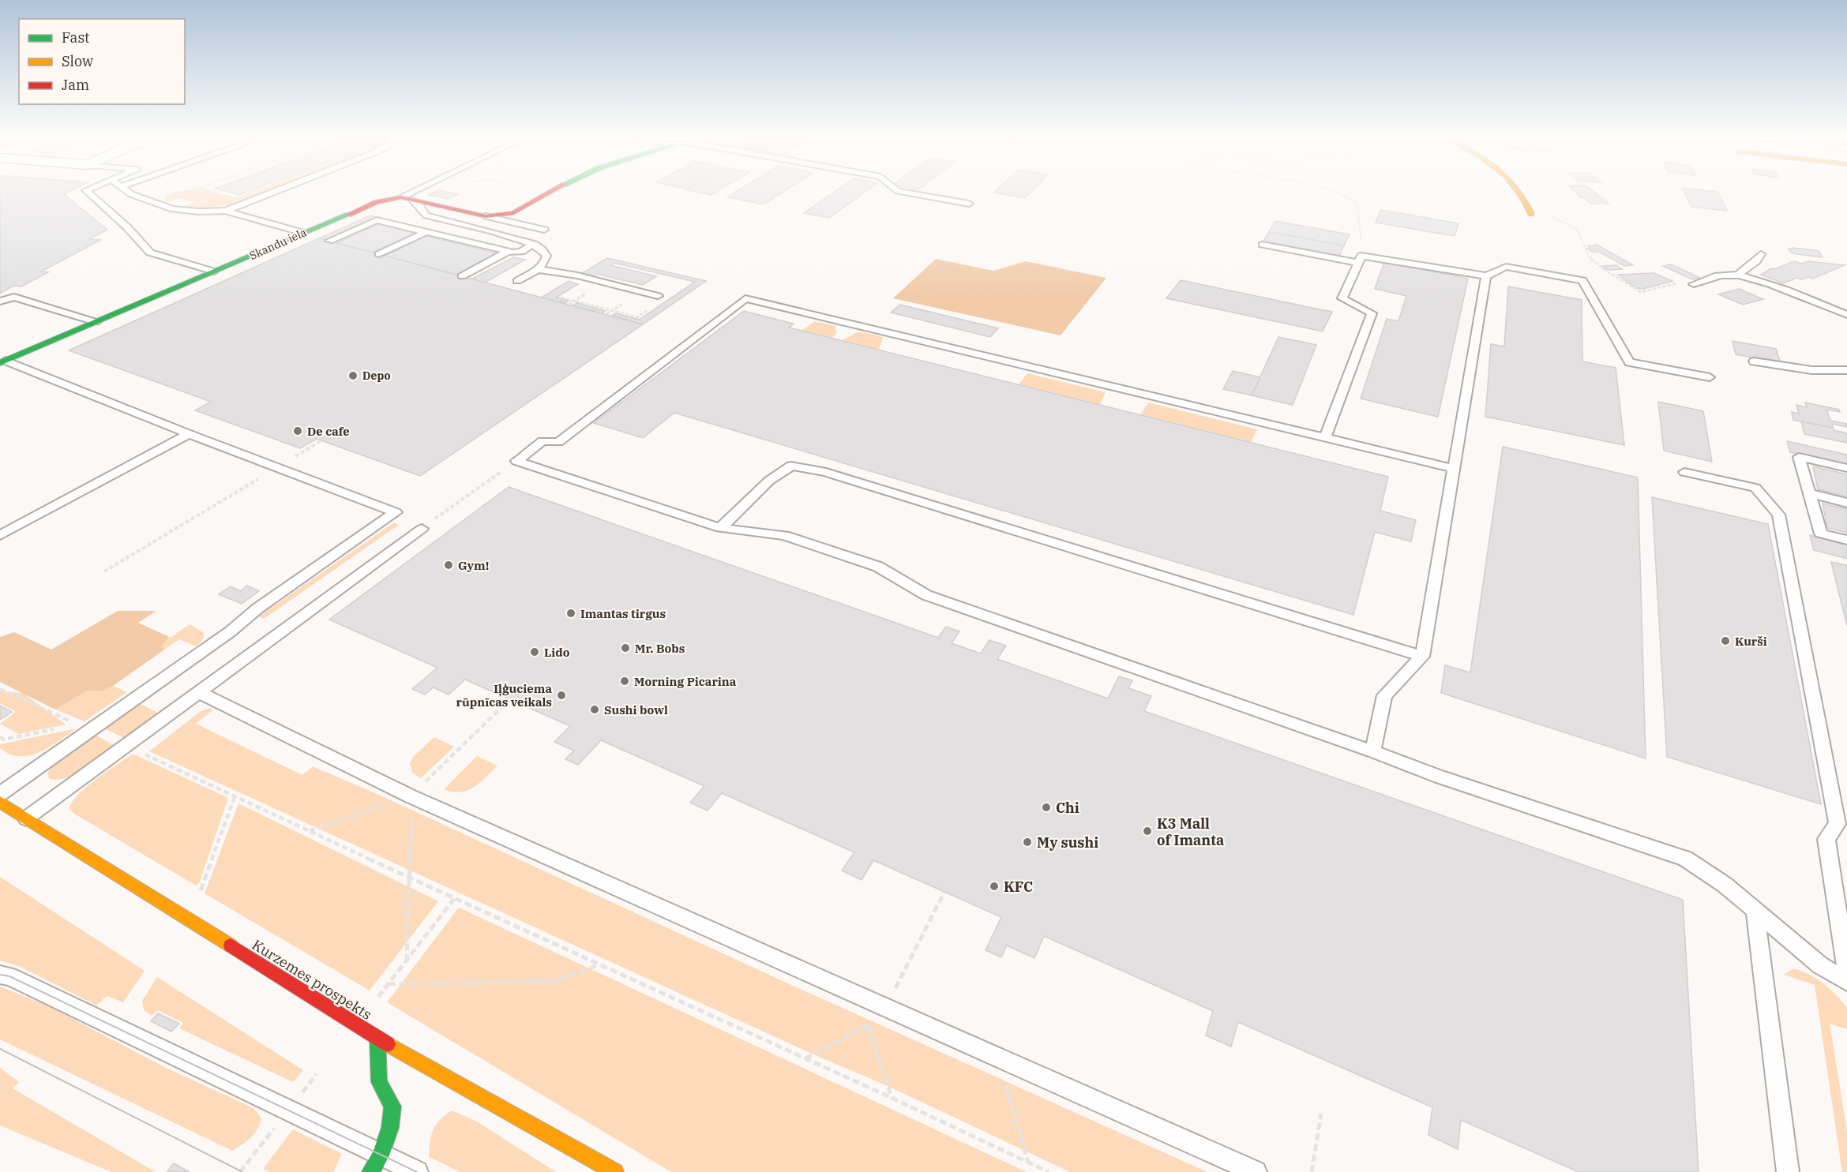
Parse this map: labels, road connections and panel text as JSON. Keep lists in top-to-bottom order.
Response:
{
  "streets": {
    "street": ["Skandu iela", "Kurzemes prospekts"]
  },
  "places": [
    "Depo",
    "De cafe",
    "Gym!",
    "Imantas tirgus",
    "Kurši",
    "Mr. Bobs",
    "Lido",
    "Morning Picarina",
    "Iļģuciema rūpnīcas veikals",
    "Sushi bowl",
    "Chi",
    "K3 Mall of Imanta",
    "My sushi",
    "KFC"
  ],
  "legend": ["Fast", "Slow", "Jam"]
}
